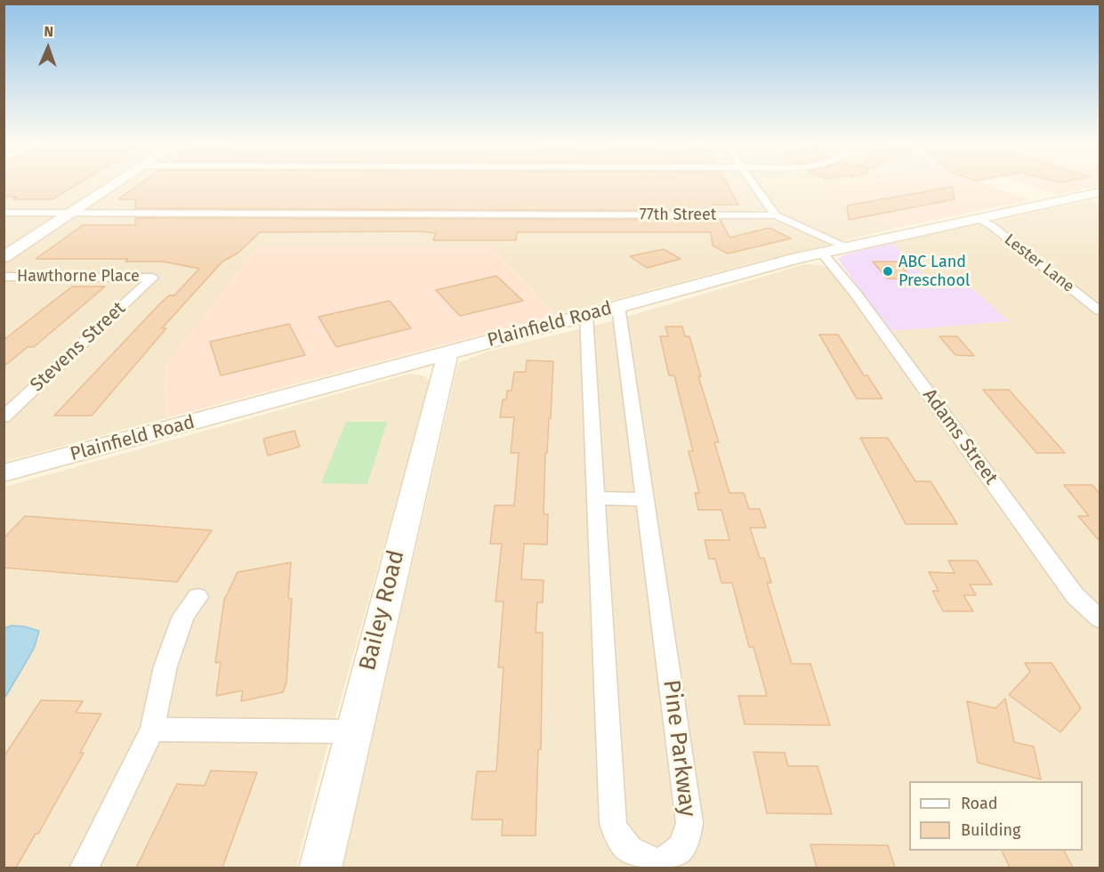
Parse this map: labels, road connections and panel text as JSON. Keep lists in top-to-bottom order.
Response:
{
  "streets": {
    "main road": ["Plainfield Road", "Bailey Road"],
    "street": [
      "77th Street",
      "Lester Lane",
      "Hawthorne Place",
      "Stevens Street",
      "Adams Street",
      "Pine Parkway"
    ]
  },
  "crossings": [
    ["Lester Lane", "Plainfield Road"],
    ["Hawthorne Place", "Stevens Street"],
    ["Plainfield Road", "Adams Street"],
    ["Plainfield Road", "Bailey Road"],
    ["Plainfield Road", "Pine Parkway"]
  ],
  "places": ["ABC Land Preschool"],
  "legend": ["Road", "Building"],
  "north": "top"
}
